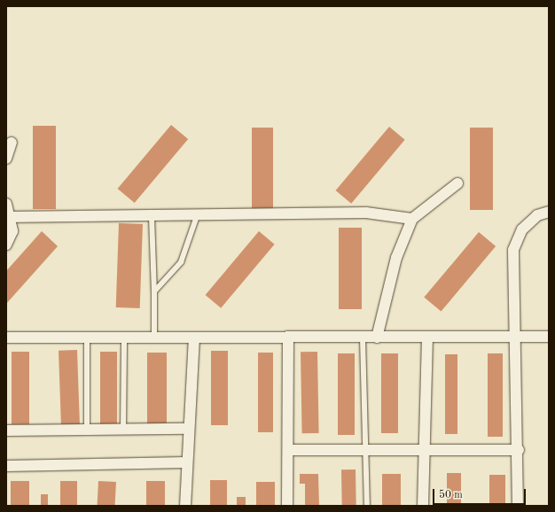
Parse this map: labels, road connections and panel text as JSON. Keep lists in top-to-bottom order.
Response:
{
  "scale_bar": "50 m"
}
